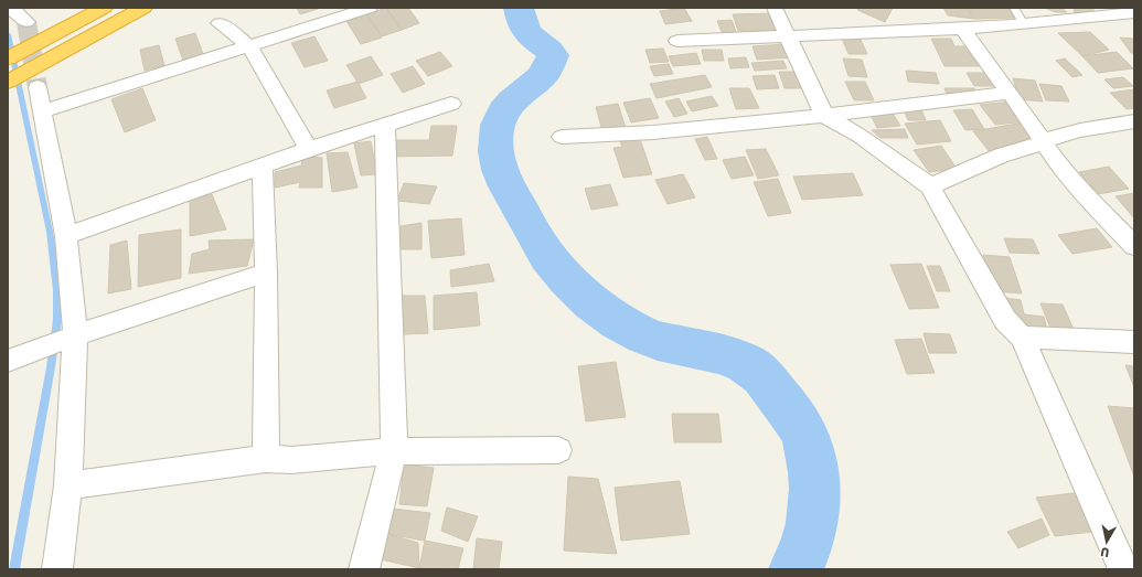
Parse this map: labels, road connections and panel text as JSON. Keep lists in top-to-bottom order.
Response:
{
  "north": "bottom"
}
